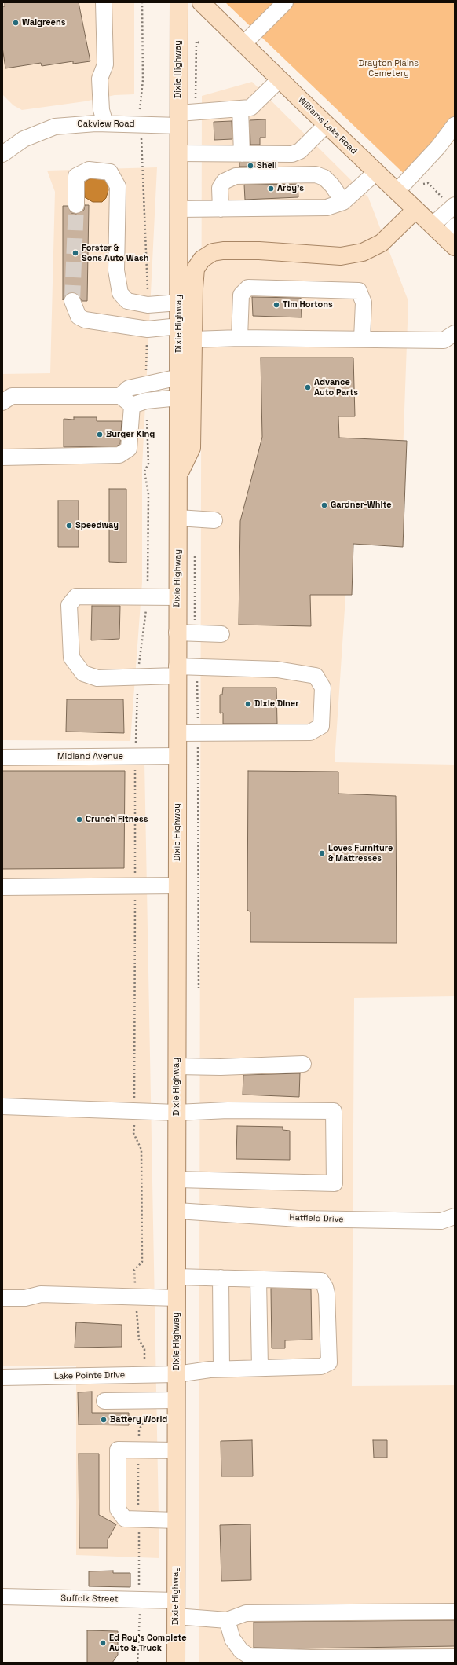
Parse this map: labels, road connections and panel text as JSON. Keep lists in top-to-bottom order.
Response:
{
  "streets": {
    "main road": ["Dixie Highway", "Williams Lake Road"],
    "street": [
      "Oakview Road",
      "Midland Avenue",
      "Hatfield Drive",
      "Lake Pointe Drive",
      "Suffolk Street"
    ]
  },
  "crossings": [
    ["Dixie Highway", "Oakview Road"],
    ["Dixie Highway", "Midland Avenue"],
    ["Dixie Highway", "Hatfield Drive"],
    ["Dixie Highway", "Lake Pointe Drive"],
    ["Dixie Highway", "Suffolk Street"],
    ["Oakview Road", "Williams Lake Road"]
  ],
  "parks": ["Drayton Plains Cemetery"],
  "places": [
    "Walgreens",
    "Shell",
    "Arby's",
    "Forster & Sons Auto Wash",
    "Tim Hortons",
    "Advance Auto Parts",
    "Burger King",
    "Gardner-White",
    "Speedway",
    "Dixie Diner",
    "Crunch Fitness",
    "Loves Furniture & Mattresses",
    "Battery World",
    "Ed Roy's Complete Auto & Truck"
  ]
}
